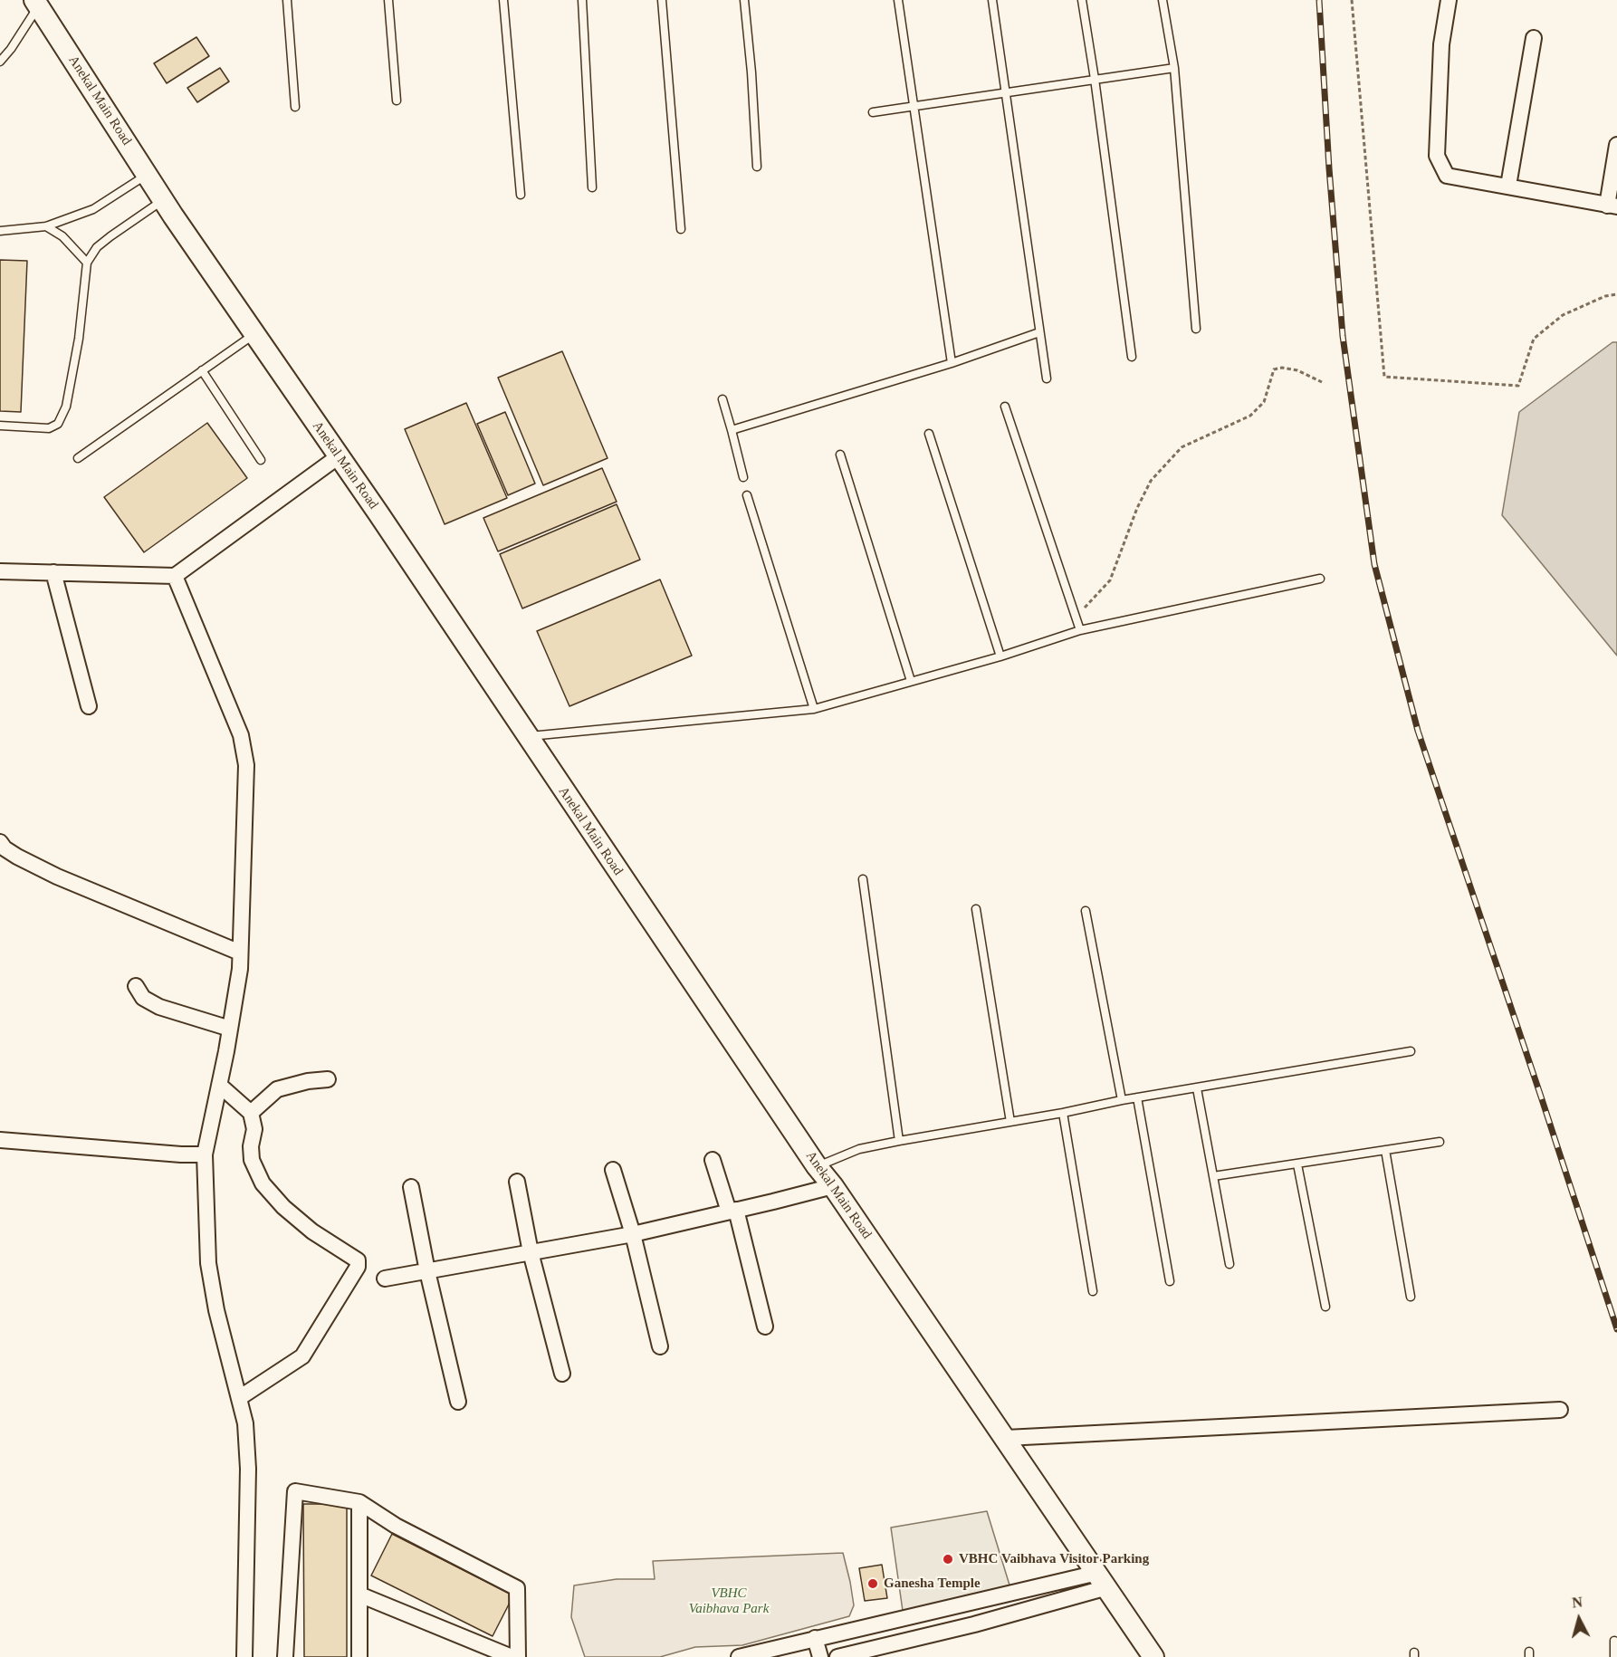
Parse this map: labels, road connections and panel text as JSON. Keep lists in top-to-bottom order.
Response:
{
  "streets": {
    "main road": ["Anekal Main Road"]
  },
  "parks": ["VBHC Vaibhava Park"],
  "places": ["VBHC Vaibhava Visitor Parking", "Ganesha Temple"],
  "north": "top"
}
